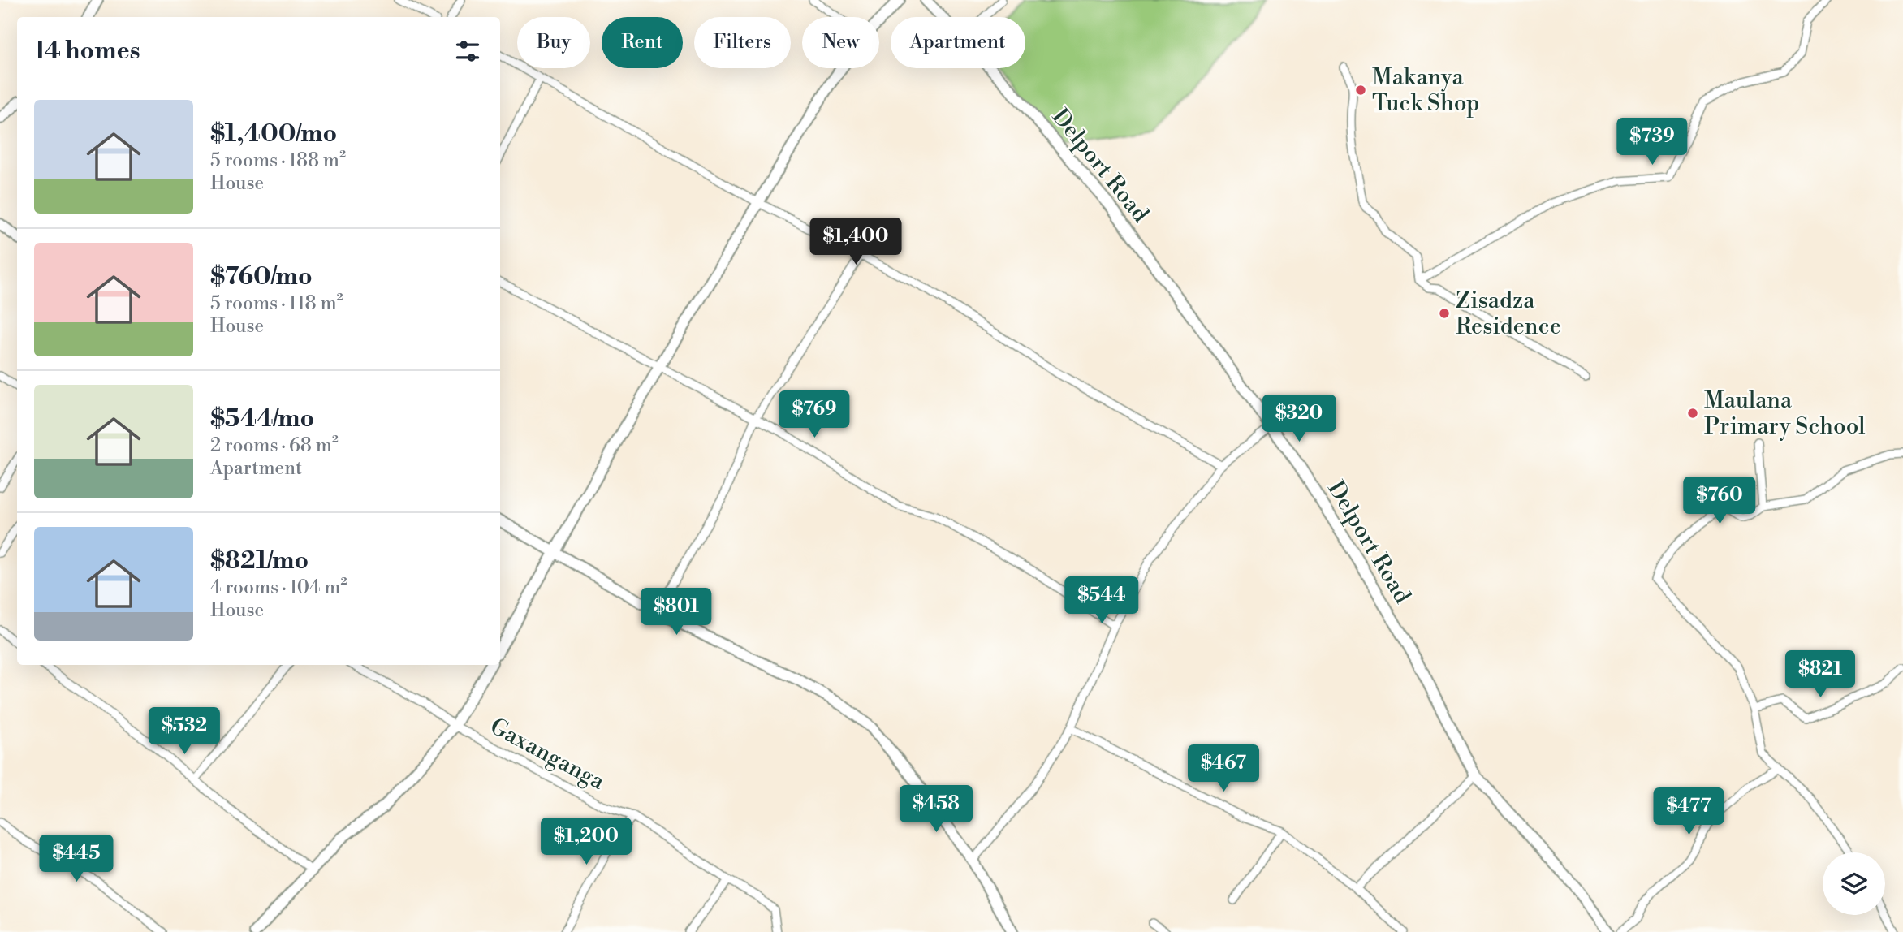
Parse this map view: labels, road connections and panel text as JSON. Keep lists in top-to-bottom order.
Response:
{
  "streets": {
    "street": ["Delport Road", "Gaxanganga"]
  },
  "places": ["Makanya Tuck Shop", "Zisadza Residence", "Maulana Primary School"],
  "page": {
    "chip": [
      "Buy",
      "Rent",
      "Filters",
      "New",
      "Apartment"
    ],
    "heading": "14 homes",
    "list": [
      {
        "name": "$1,400/mo",
        "note": "5 rooms · 188 m² · House"
      },
      {
        "name": "$760/mo",
        "note": "5 rooms · 118 m² · House"
      },
      {
        "name": "$544/mo",
        "note": "2 rooms · 68 m² · Apartment"
      },
      {
        "name": "$821/mo",
        "note": "4 rooms · 104 m² · House"
      }
    ],
    "price": [
      "$739",
      "$1,400",
      "$769",
      "$320",
      "$760",
      "$544",
      "$801",
      "$821",
      "$532",
      "$467",
      "$458",
      "$477",
      "$1,200",
      "$445"
    ]
  }
}
